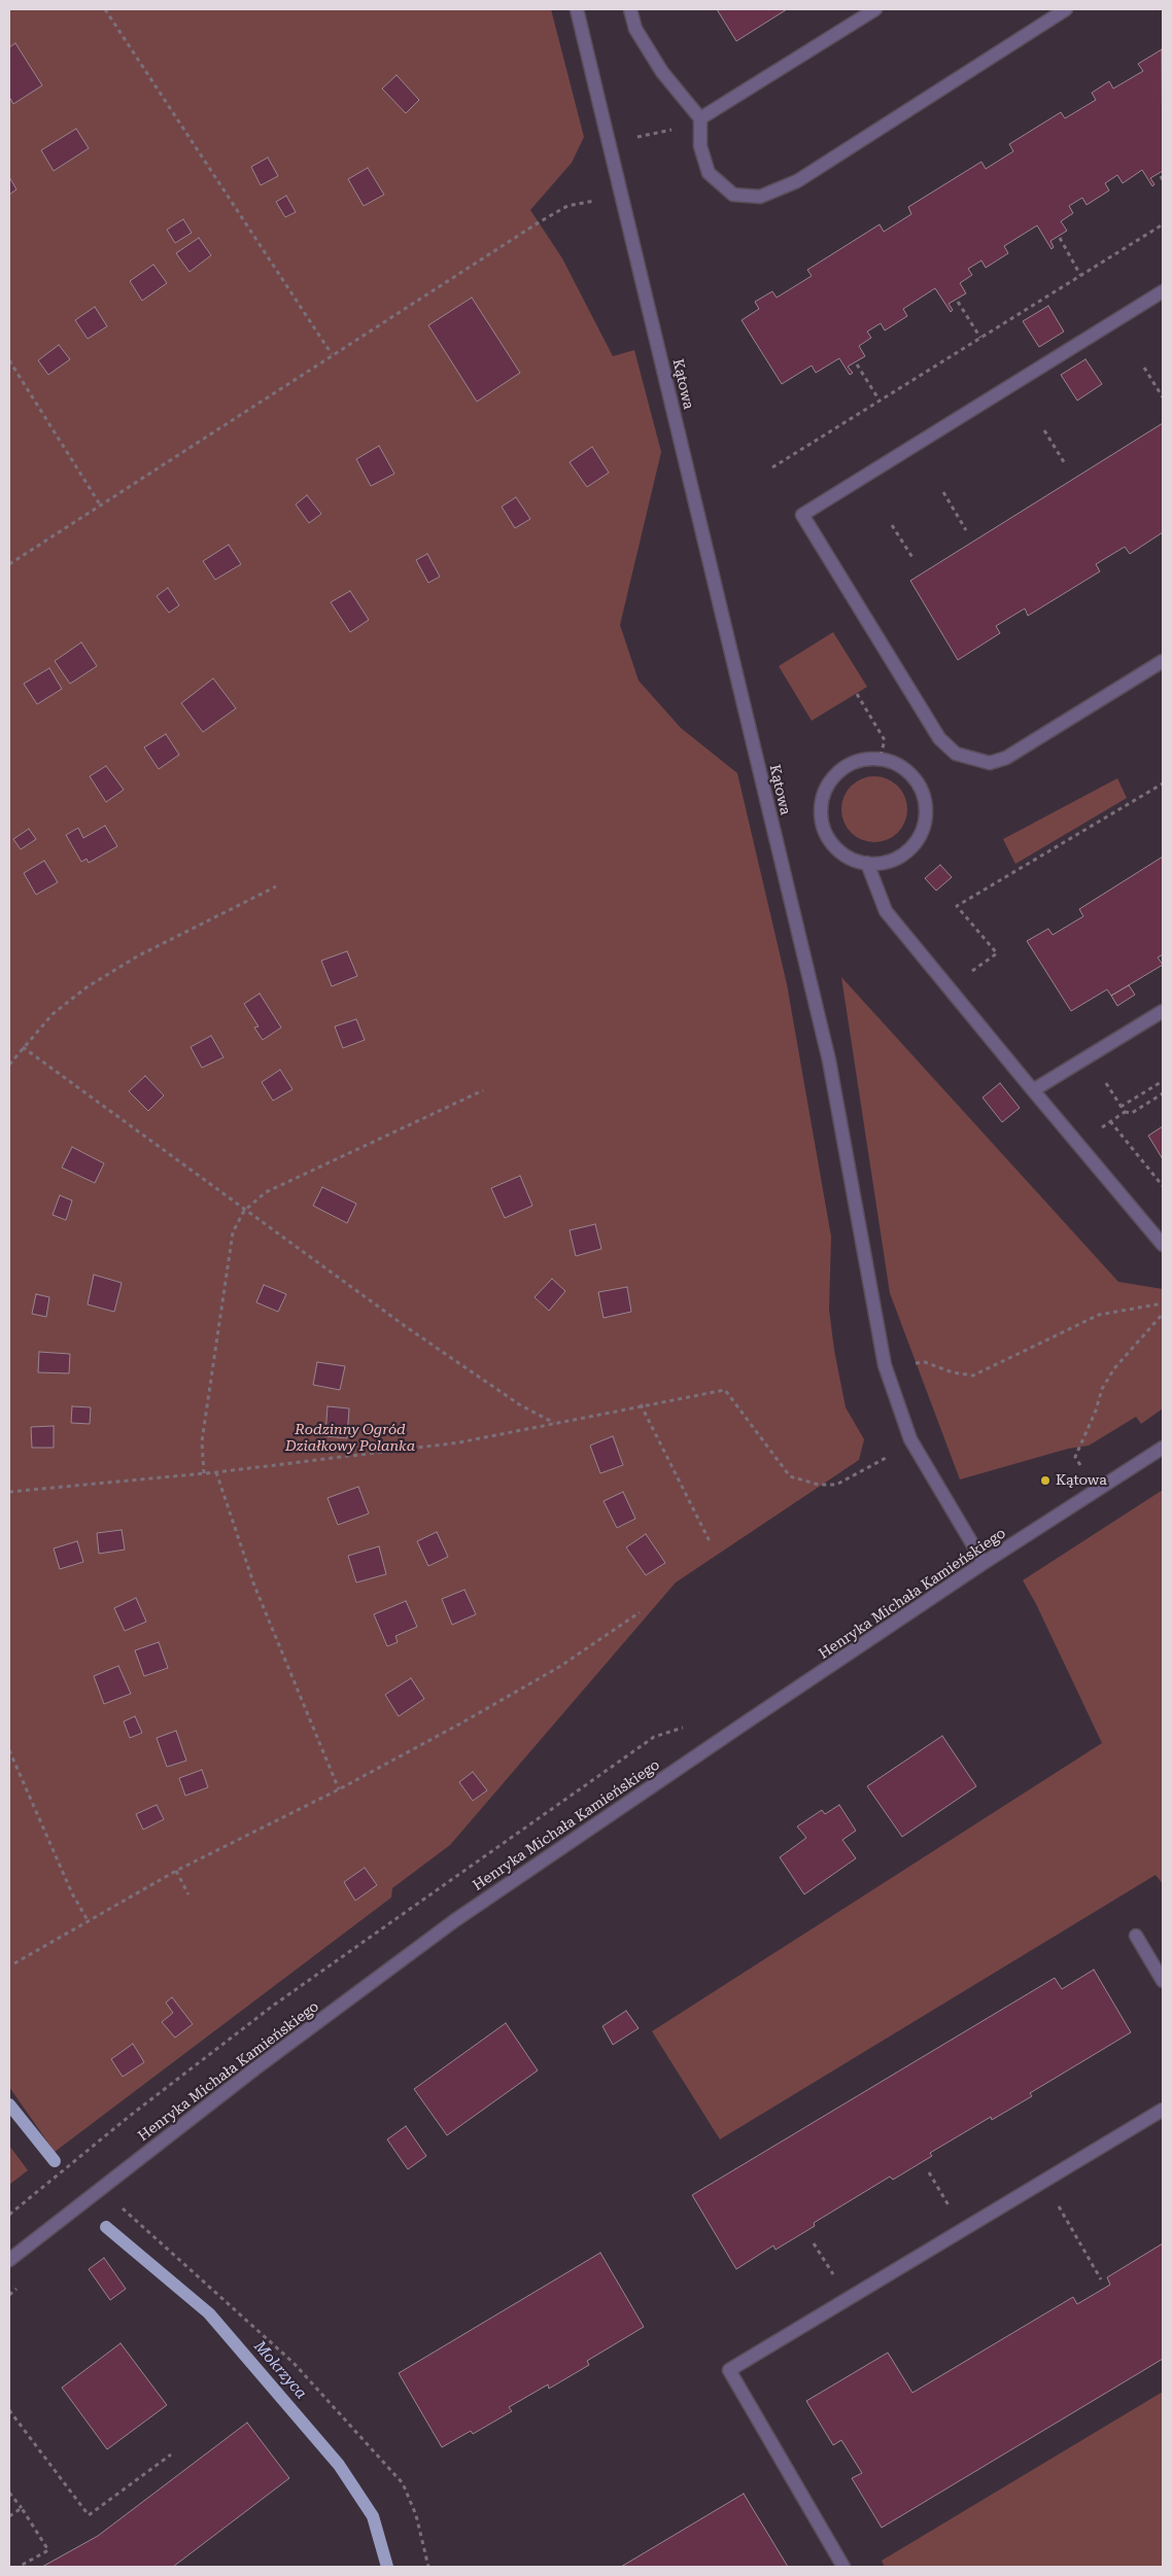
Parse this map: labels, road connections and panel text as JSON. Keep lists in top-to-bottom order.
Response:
{
  "streets": {
    "street": ["Kątowa", "Henryka Michała Kamieńskiego"]
  },
  "crossings": [
    ["Kątowa", "Henryka Michała Kamieńskiego"]
  ],
  "water": ["Mokrzyca"],
  "parks": ["Rodzinny Ogród Działkowy Polanka"],
  "places": ["Kątowa"]
}
